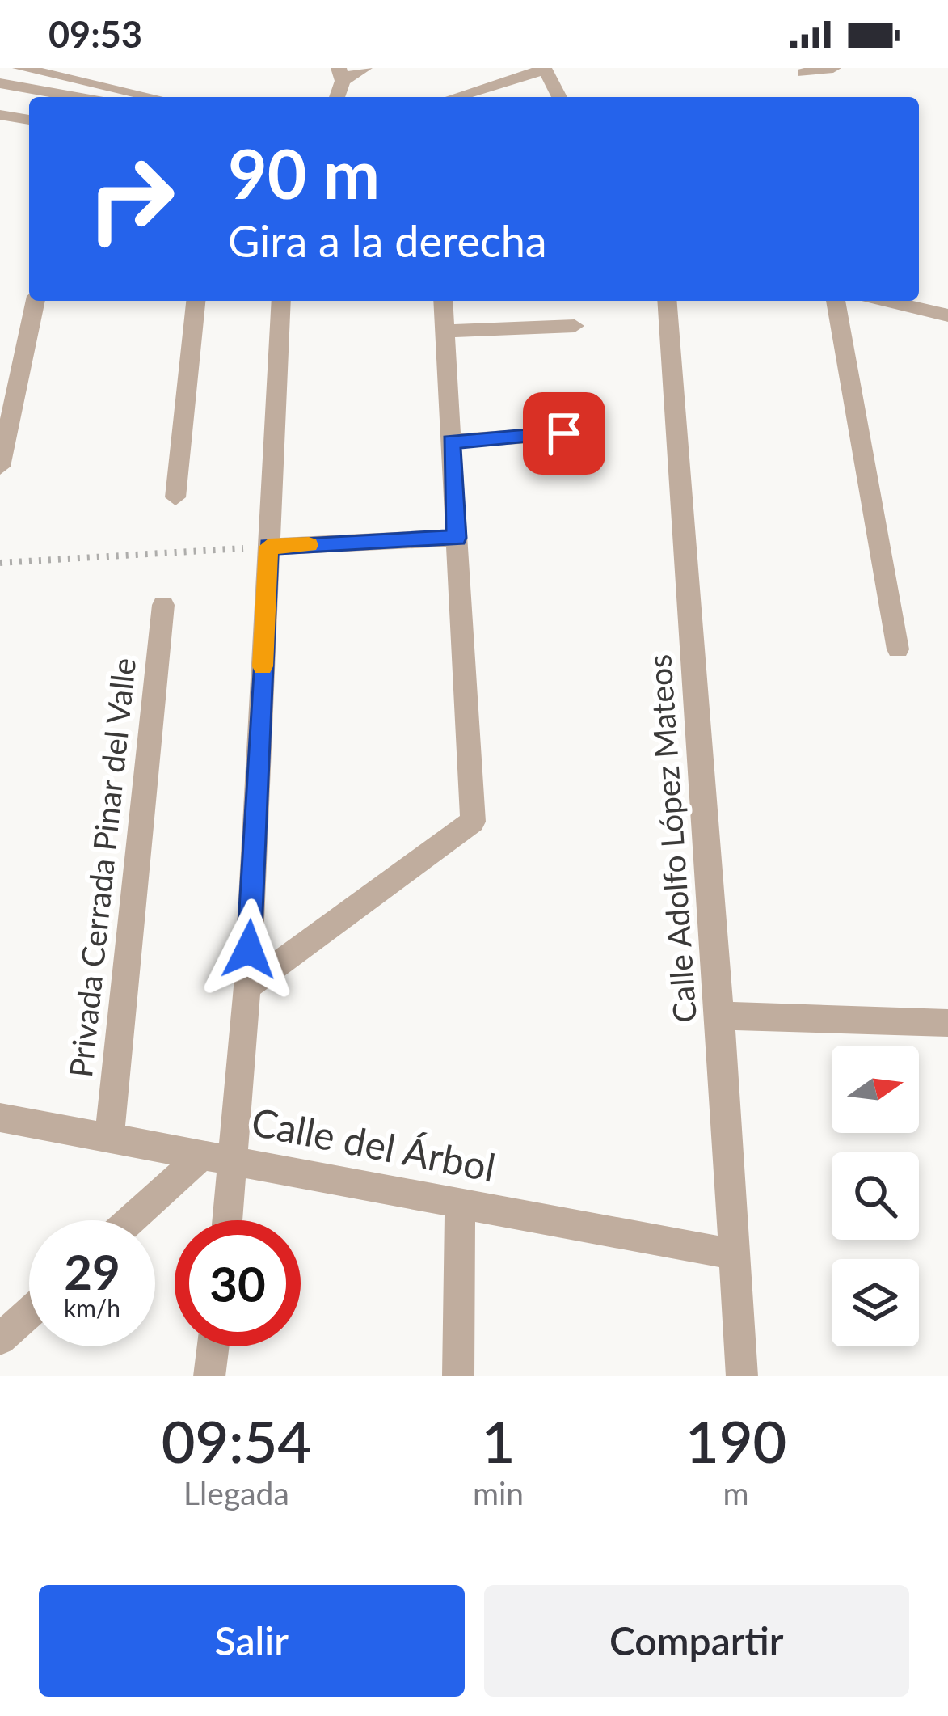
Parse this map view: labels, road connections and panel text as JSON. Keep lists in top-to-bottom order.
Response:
{
  "streets": {
    "street": ["Calle Adolfo López Mateos", "Privada Cerrada Pinar del Valle", "Calle del Árbol"]
  },
  "crossings": [
    ["Calle Adolfo López Mateos", "Calle del Árbol"],
    ["Privada Cerrada Pinar del Valle", "Calle del Árbol"]
  ],
  "north": "right",
  "page": {
    "status": "09:53",
    "turn": ["90 m", "Gira a la derecha"],
    "speed": "29 km/h",
    "limit": "30",
    "eta": [
      "09:54",
      "Llegada",
      "1",
      "min",
      "190",
      "m"
    ],
    "buttons": ["Salir", "Compartir"]
  }
}
